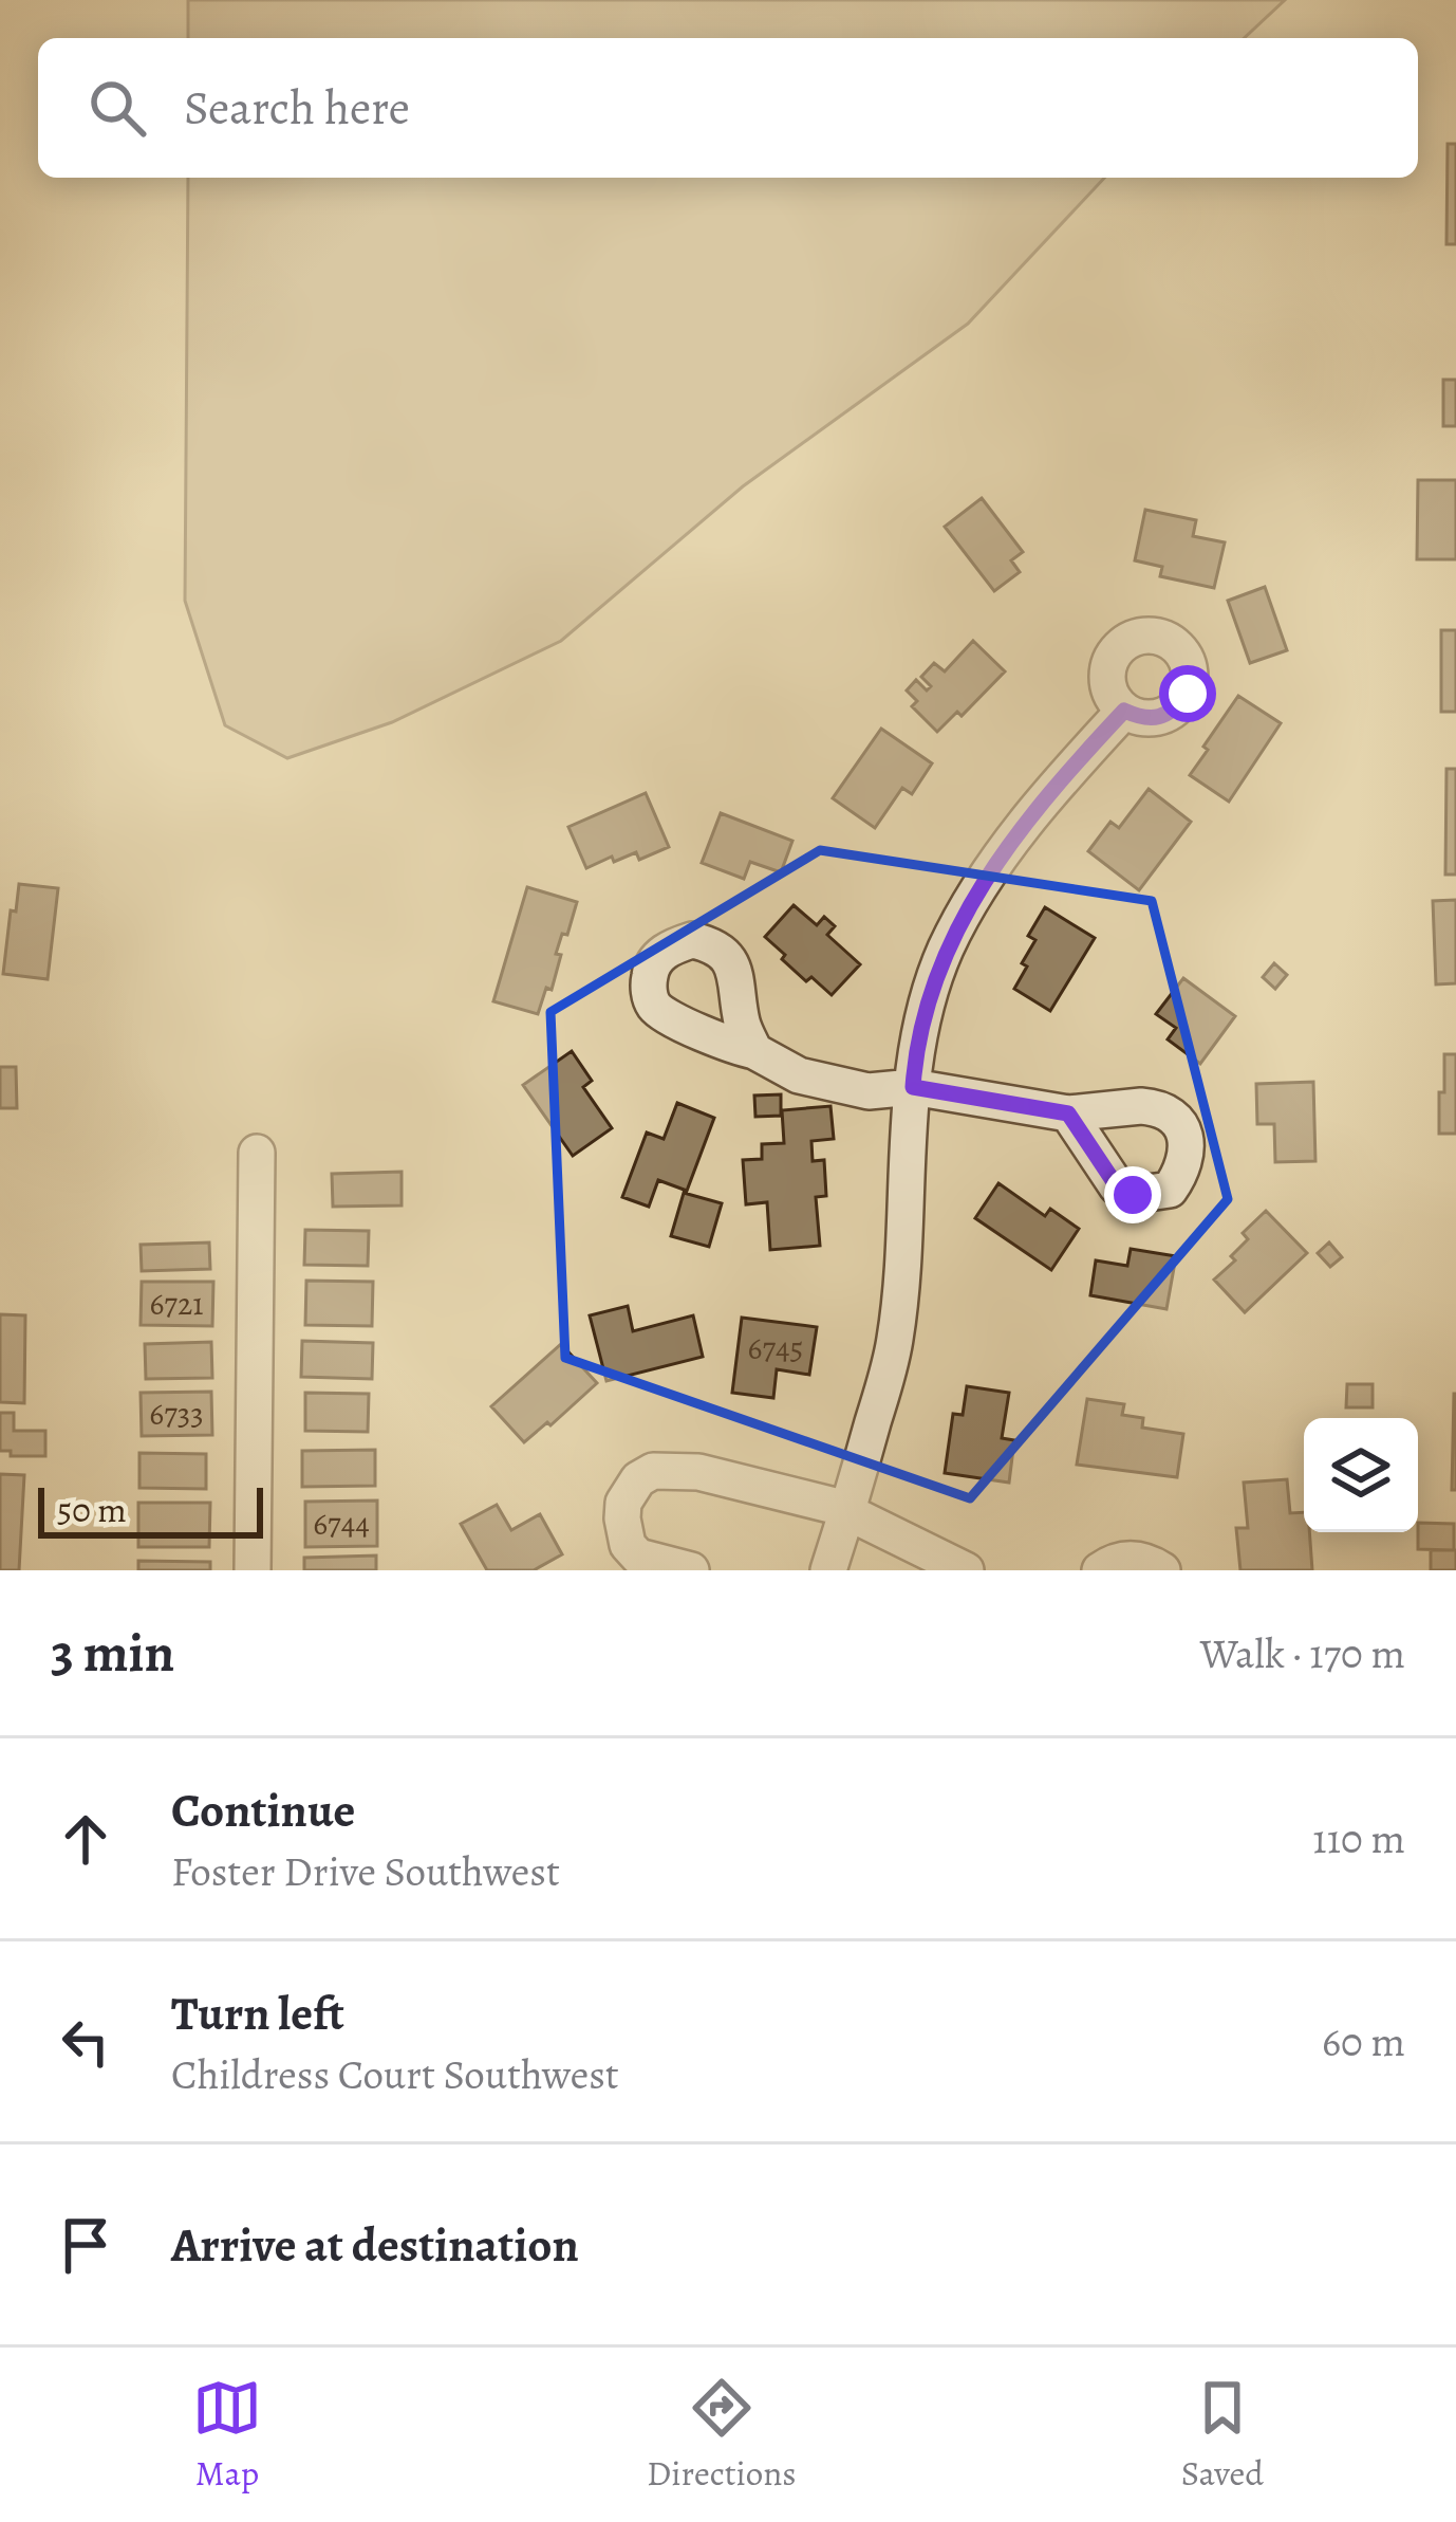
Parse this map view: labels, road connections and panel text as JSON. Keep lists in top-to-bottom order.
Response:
{
  "house_numbers": [
    "6721",
    "6745",
    "6733",
    "6744"
  ],
  "scale_bar": "50 m",
  "page": {
    "search": "Search here",
    "scale": "50 m",
    "heading": ["3 min", "Walk · 170 m"],
    "list": [
      ["Continue", "Foster Drive Southwest", "110 m"],
      ["Turn left", "Childress Court Southwest", "60 m"],
      "Arrive at destination"
    ],
    "nav": ["Map", "Directions", "Saved"]
  }
}
